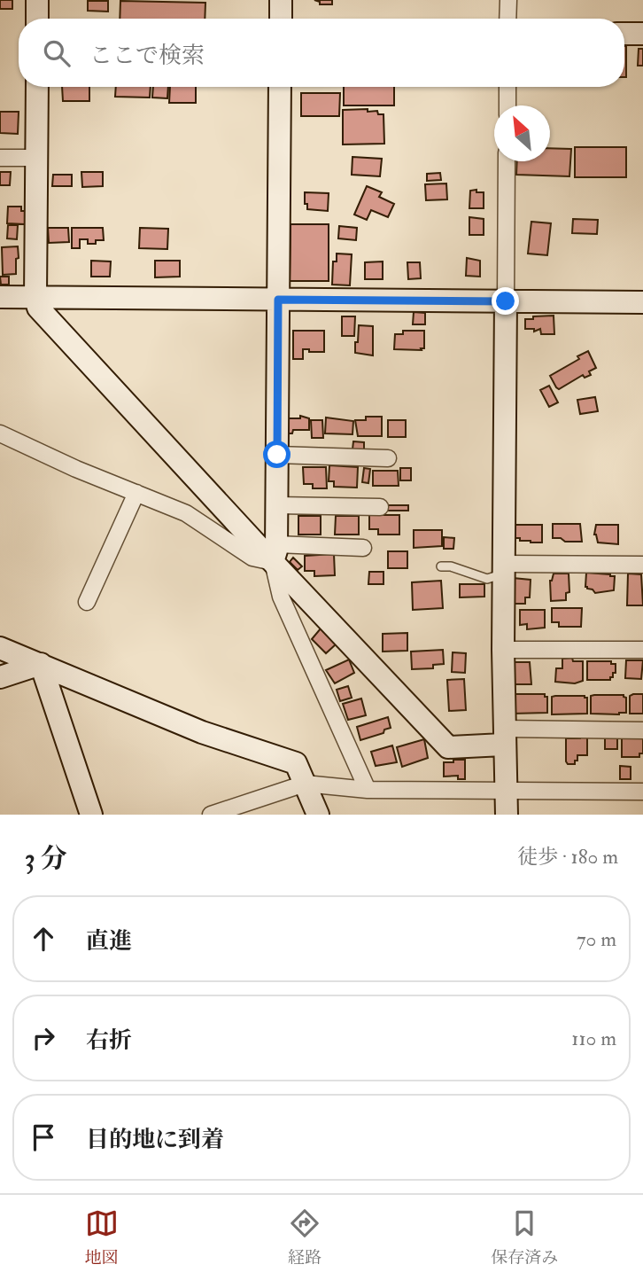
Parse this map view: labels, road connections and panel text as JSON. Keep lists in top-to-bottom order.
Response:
{
  "north": "top left",
  "page": {
    "search": "ここで検索",
    "heading": ["3 分", "徒歩 · 180 m"],
    "list": [
      ["直進", "70 m"],
      ["右折", "110 m"],
      "目的地に到着"
    ],
    "nav": ["地図", "経路", "保存済み"]
  }
}
